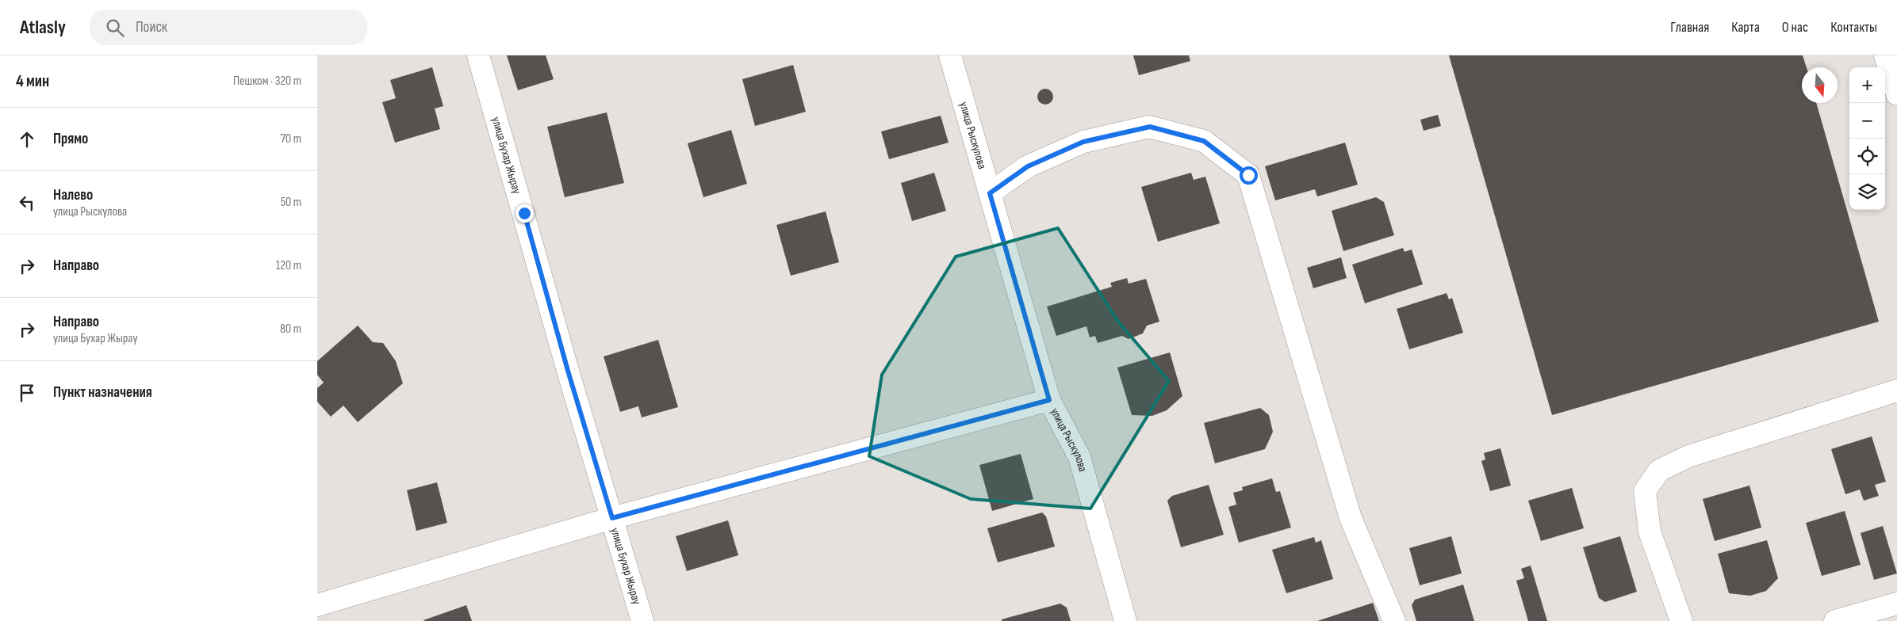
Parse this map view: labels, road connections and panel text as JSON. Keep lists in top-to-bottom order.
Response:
{
  "streets": {
    "street": ["улица Рыскулова", "улица Бухар Жырау"]
  },
  "north": "bottom",
  "page": {
    "header": "Atlasly",
    "search": "Поиск",
    "nav": [
      "Главная",
      "Карта",
      "О нас",
      "Контакты"
    ],
    "heading": ["4 мин", "Пешком · 320 m"],
    "map_buttons": ["+", "−"],
    "list": [
      ["Прямо", "70 m"],
      ["Налево", "улица Рыскулова", "50 m"],
      ["Направо", "120 m"],
      ["Направо", "улица Бухар Жырау", "80 m"],
      "Пункт назначения"
    ]
  }
}
